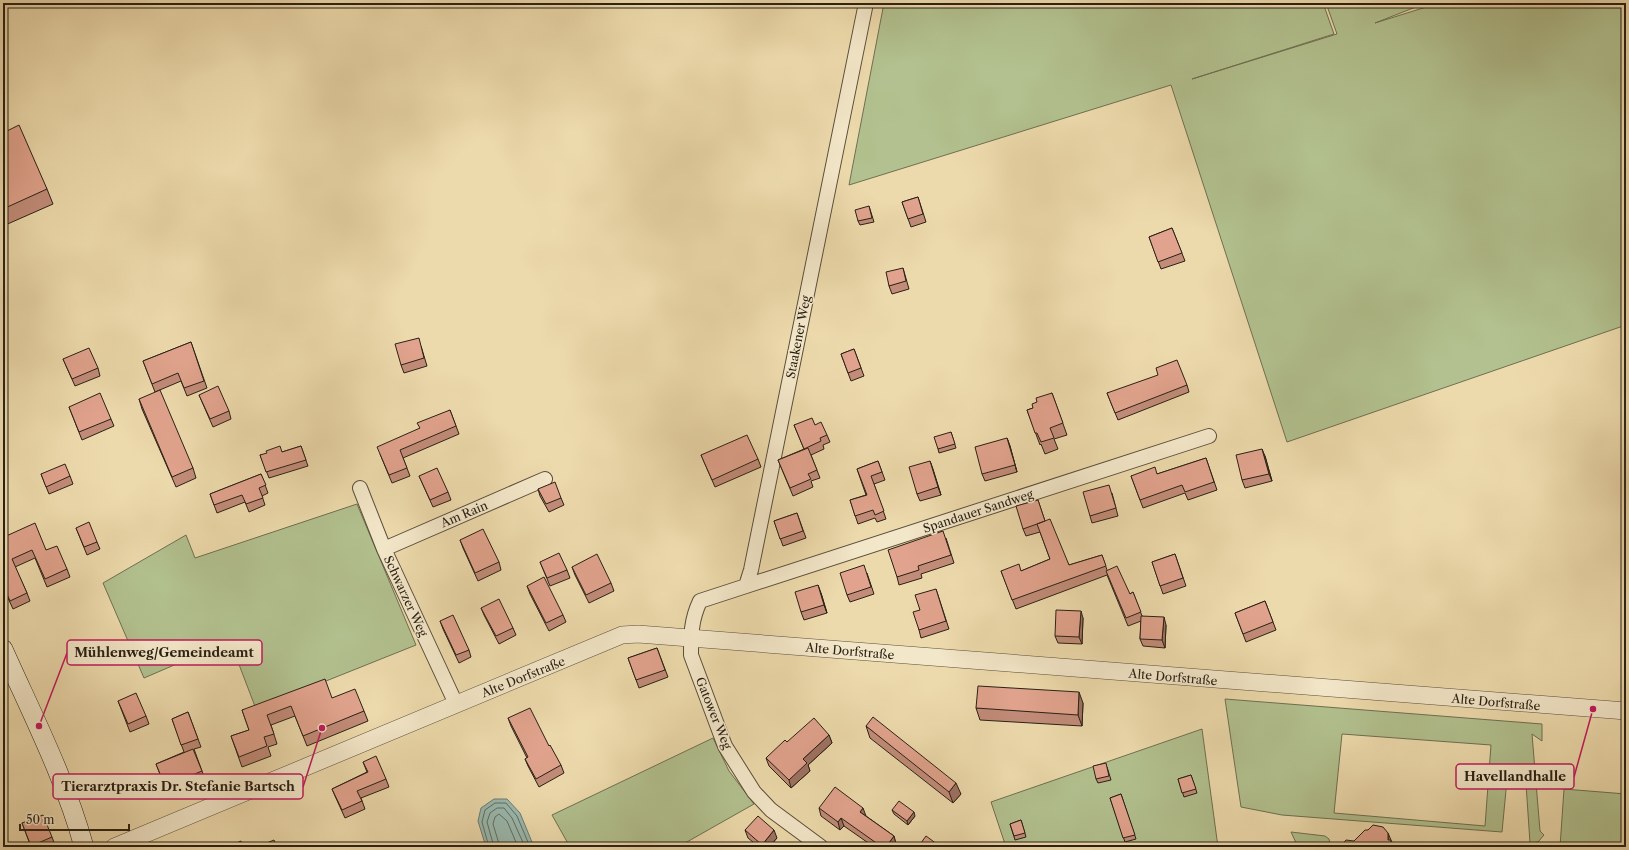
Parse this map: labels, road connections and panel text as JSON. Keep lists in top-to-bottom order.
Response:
{
  "streets": {
    "street": [
      "Staakener Weg",
      "Spandauer Sandweg",
      "Am Rain",
      "Schwarzer Weg",
      "Alte Dorfstraße",
      "Gatower Weg"
    ]
  },
  "crossings": [
    ["Staakener Weg", "Spandauer Sandweg"],
    ["Am Rain", "Schwarzer Weg"],
    ["Schwarzer Weg", "Alte Dorfstraße"],
    ["Alte Dorfstraße", "Gatower Weg"]
  ],
  "places": ["Havellandhalle", "Mühlenweg/Gemeindeamt", "Tierarztpraxis Dr. Stefanie Bartsch"],
  "scale_bar": "50 m"
}
